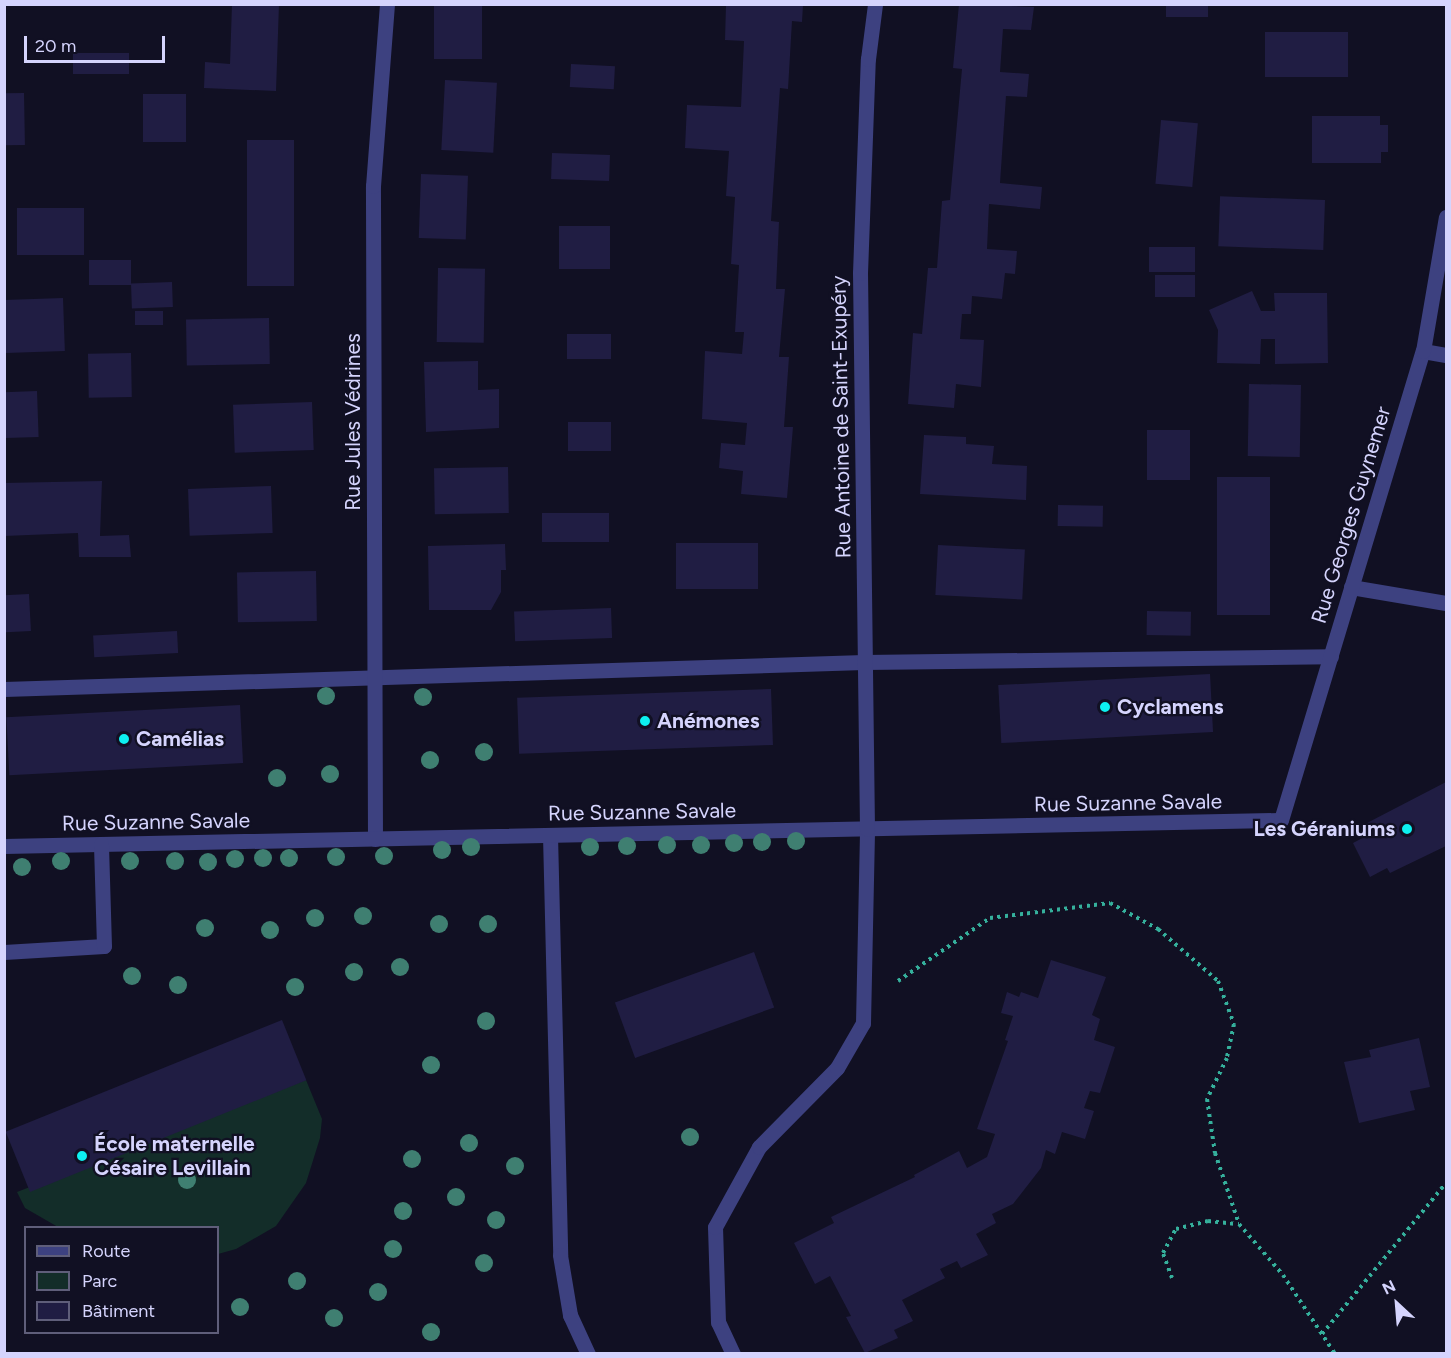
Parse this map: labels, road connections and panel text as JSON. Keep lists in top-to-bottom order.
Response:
{
  "streets": {
    "street": [
      "Rue Antoine de Saint-Exupéry",
      "Rue Jules Védrines",
      "Rue Georges Guynemer",
      "Rue Suzanne Savale"
    ]
  },
  "crossings": [
    ["Rue Antoine de Saint-Exupéry", "Rue Suzanne Savale"],
    ["Rue Jules Védrines", "Rue Suzanne Savale"],
    ["Rue Georges Guynemer", "Rue Suzanne Savale"]
  ],
  "places": [
    "Cyclamens",
    "Anémones",
    "Camélias",
    "Les Géraniums",
    "École maternelle Césaire Levillain"
  ],
  "legend": ["Route", "Parc", "Bâtiment"],
  "scale_bar": "20 m",
  "north": "top left"
}
